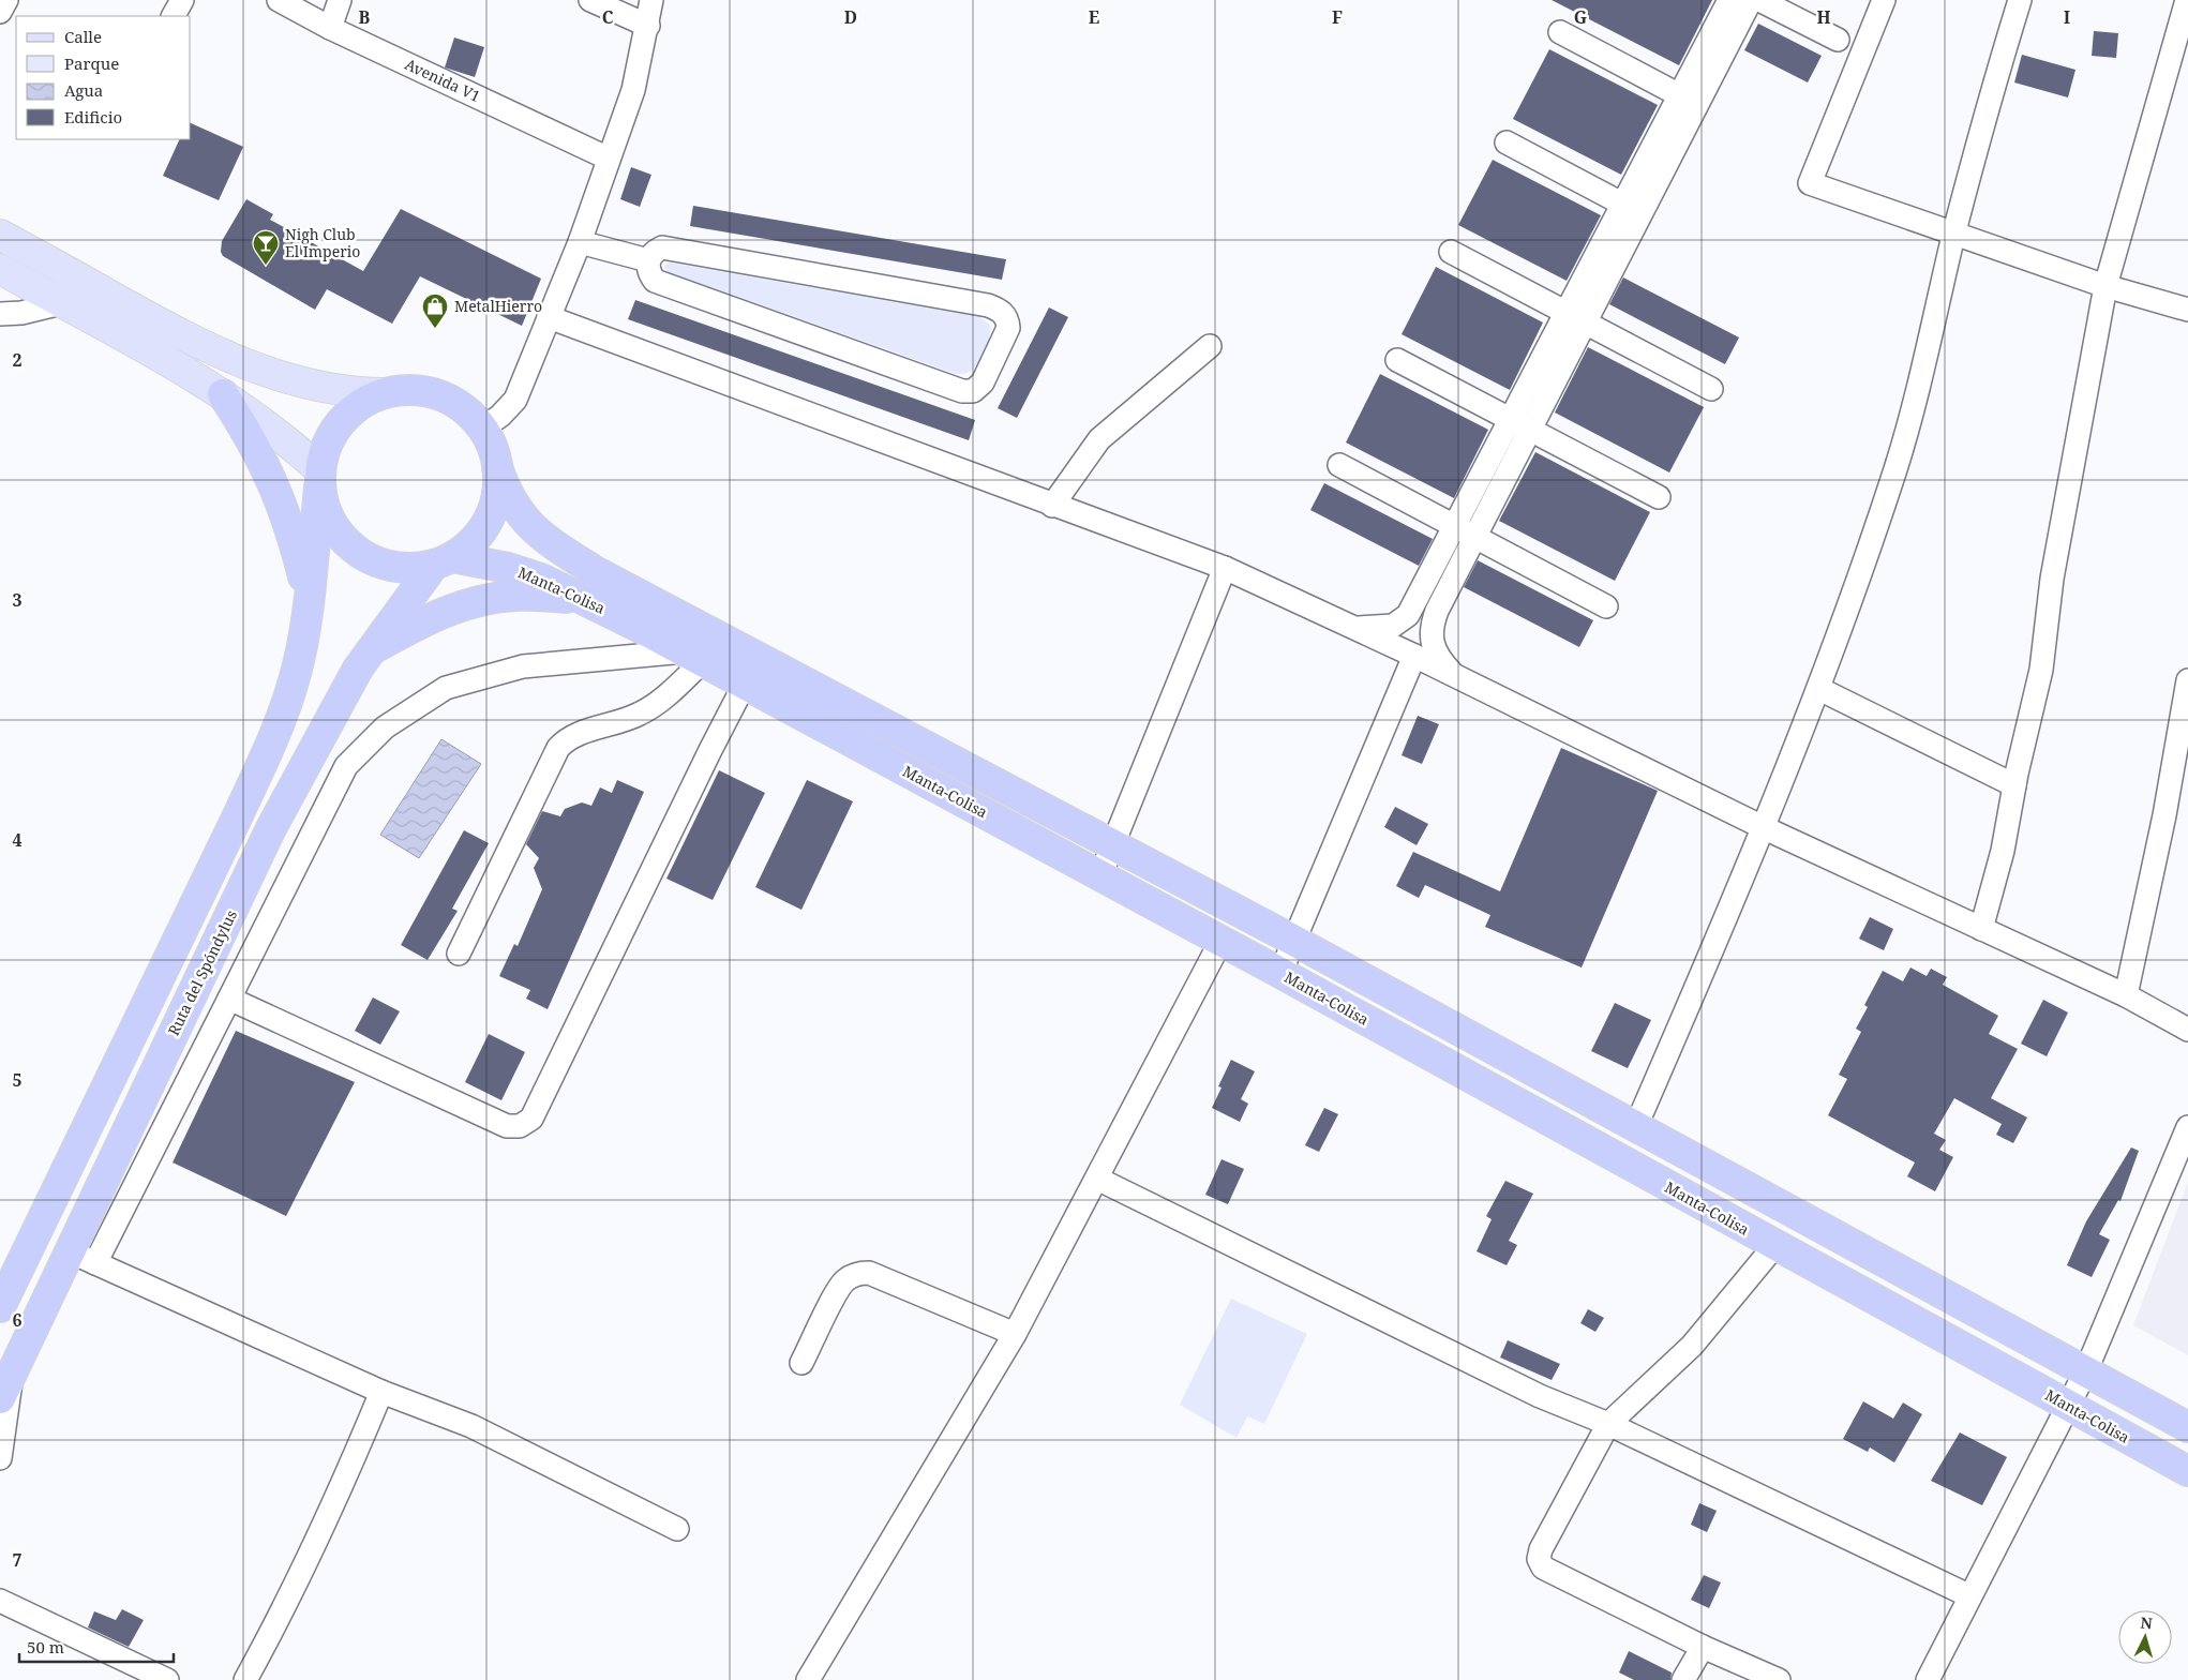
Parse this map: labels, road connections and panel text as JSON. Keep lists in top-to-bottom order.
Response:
{
  "streets": {
    "highway": ["Manta-Colisa", "Ruta del Spóndylus"],
    "street": ["Avenida V1"]
  },
  "crossings": [
    ["Manta-Colisa", "Ruta del Spóndylus"]
  ],
  "places": {
    "bar": ["Nigh Club El Imperio"],
    "shop": ["MetalHierro"]
  },
  "legend": [
    "Calle",
    "Parque",
    "Agua",
    "Edificio"
  ],
  "scale_bar": "50 m",
  "north": "top",
  "grid": {
    "columns": [
      "B",
      "C",
      "D",
      "E",
      "F",
      "G",
      "H",
      "I"
    ],
    "rows": [
      "2",
      "3",
      "4",
      "5",
      "6",
      "7"
    ]
  }
}
